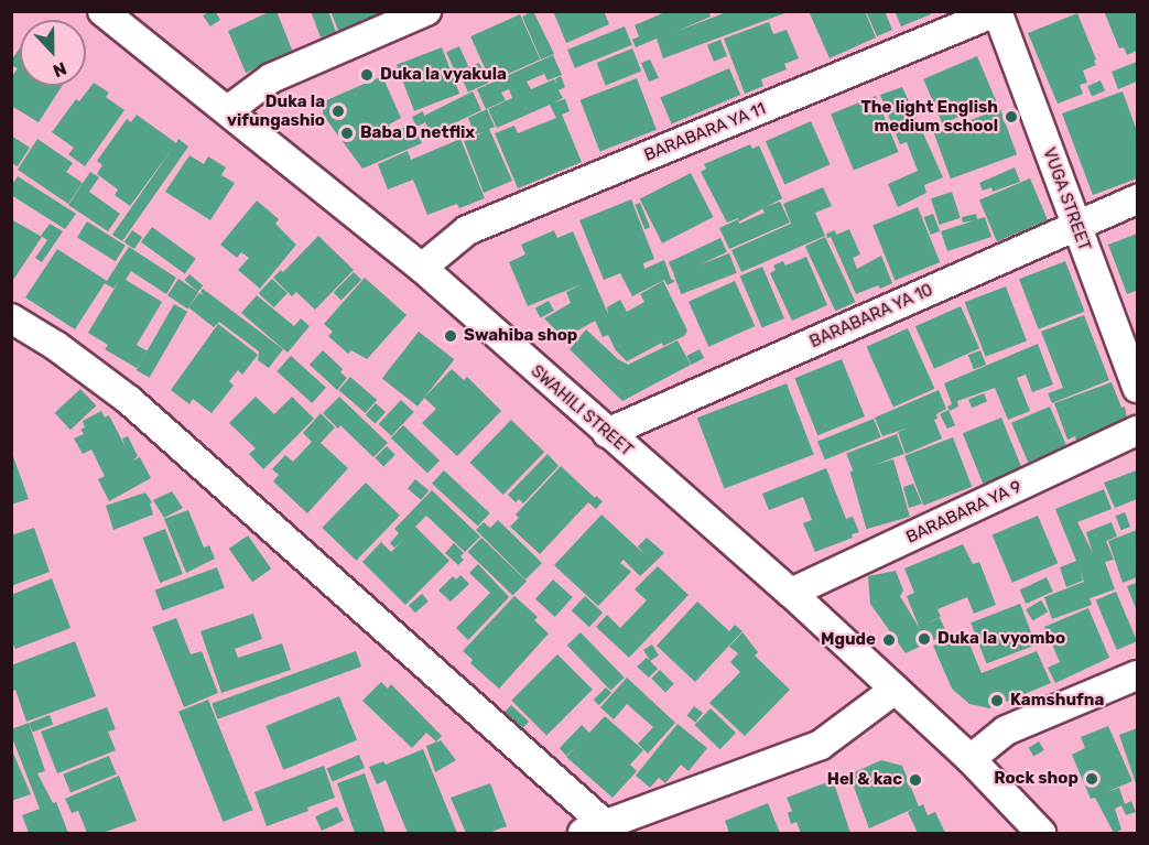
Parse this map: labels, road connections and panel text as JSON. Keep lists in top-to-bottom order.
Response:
{
  "streets": {
    "street": [
      "BARABARA YA 11",
      "VUGA STREET",
      "BARABARA YA 10",
      "SWAHILI STREET",
      "BARABARA YA 9"
    ]
  },
  "crossings": [
    ["BARABARA YA 11", "VUGA STREET"],
    ["BARABARA YA 11", "SWAHILI STREET"],
    ["VUGA STREET", "BARABARA YA 10"],
    ["BARABARA YA 10", "SWAHILI STREET"],
    ["SWAHILI STREET", "BARABARA YA 9"]
  ],
  "places": [
    "Duka la vyakula",
    "Duka la vifungashio",
    "The light English medium school",
    "Baba D netflix",
    "Swahiba shop",
    "Duka la vyombo",
    "Mgude",
    "Kamshufna",
    "Rock shop",
    "Hel & kac"
  ],
  "north": "bottom"
}
